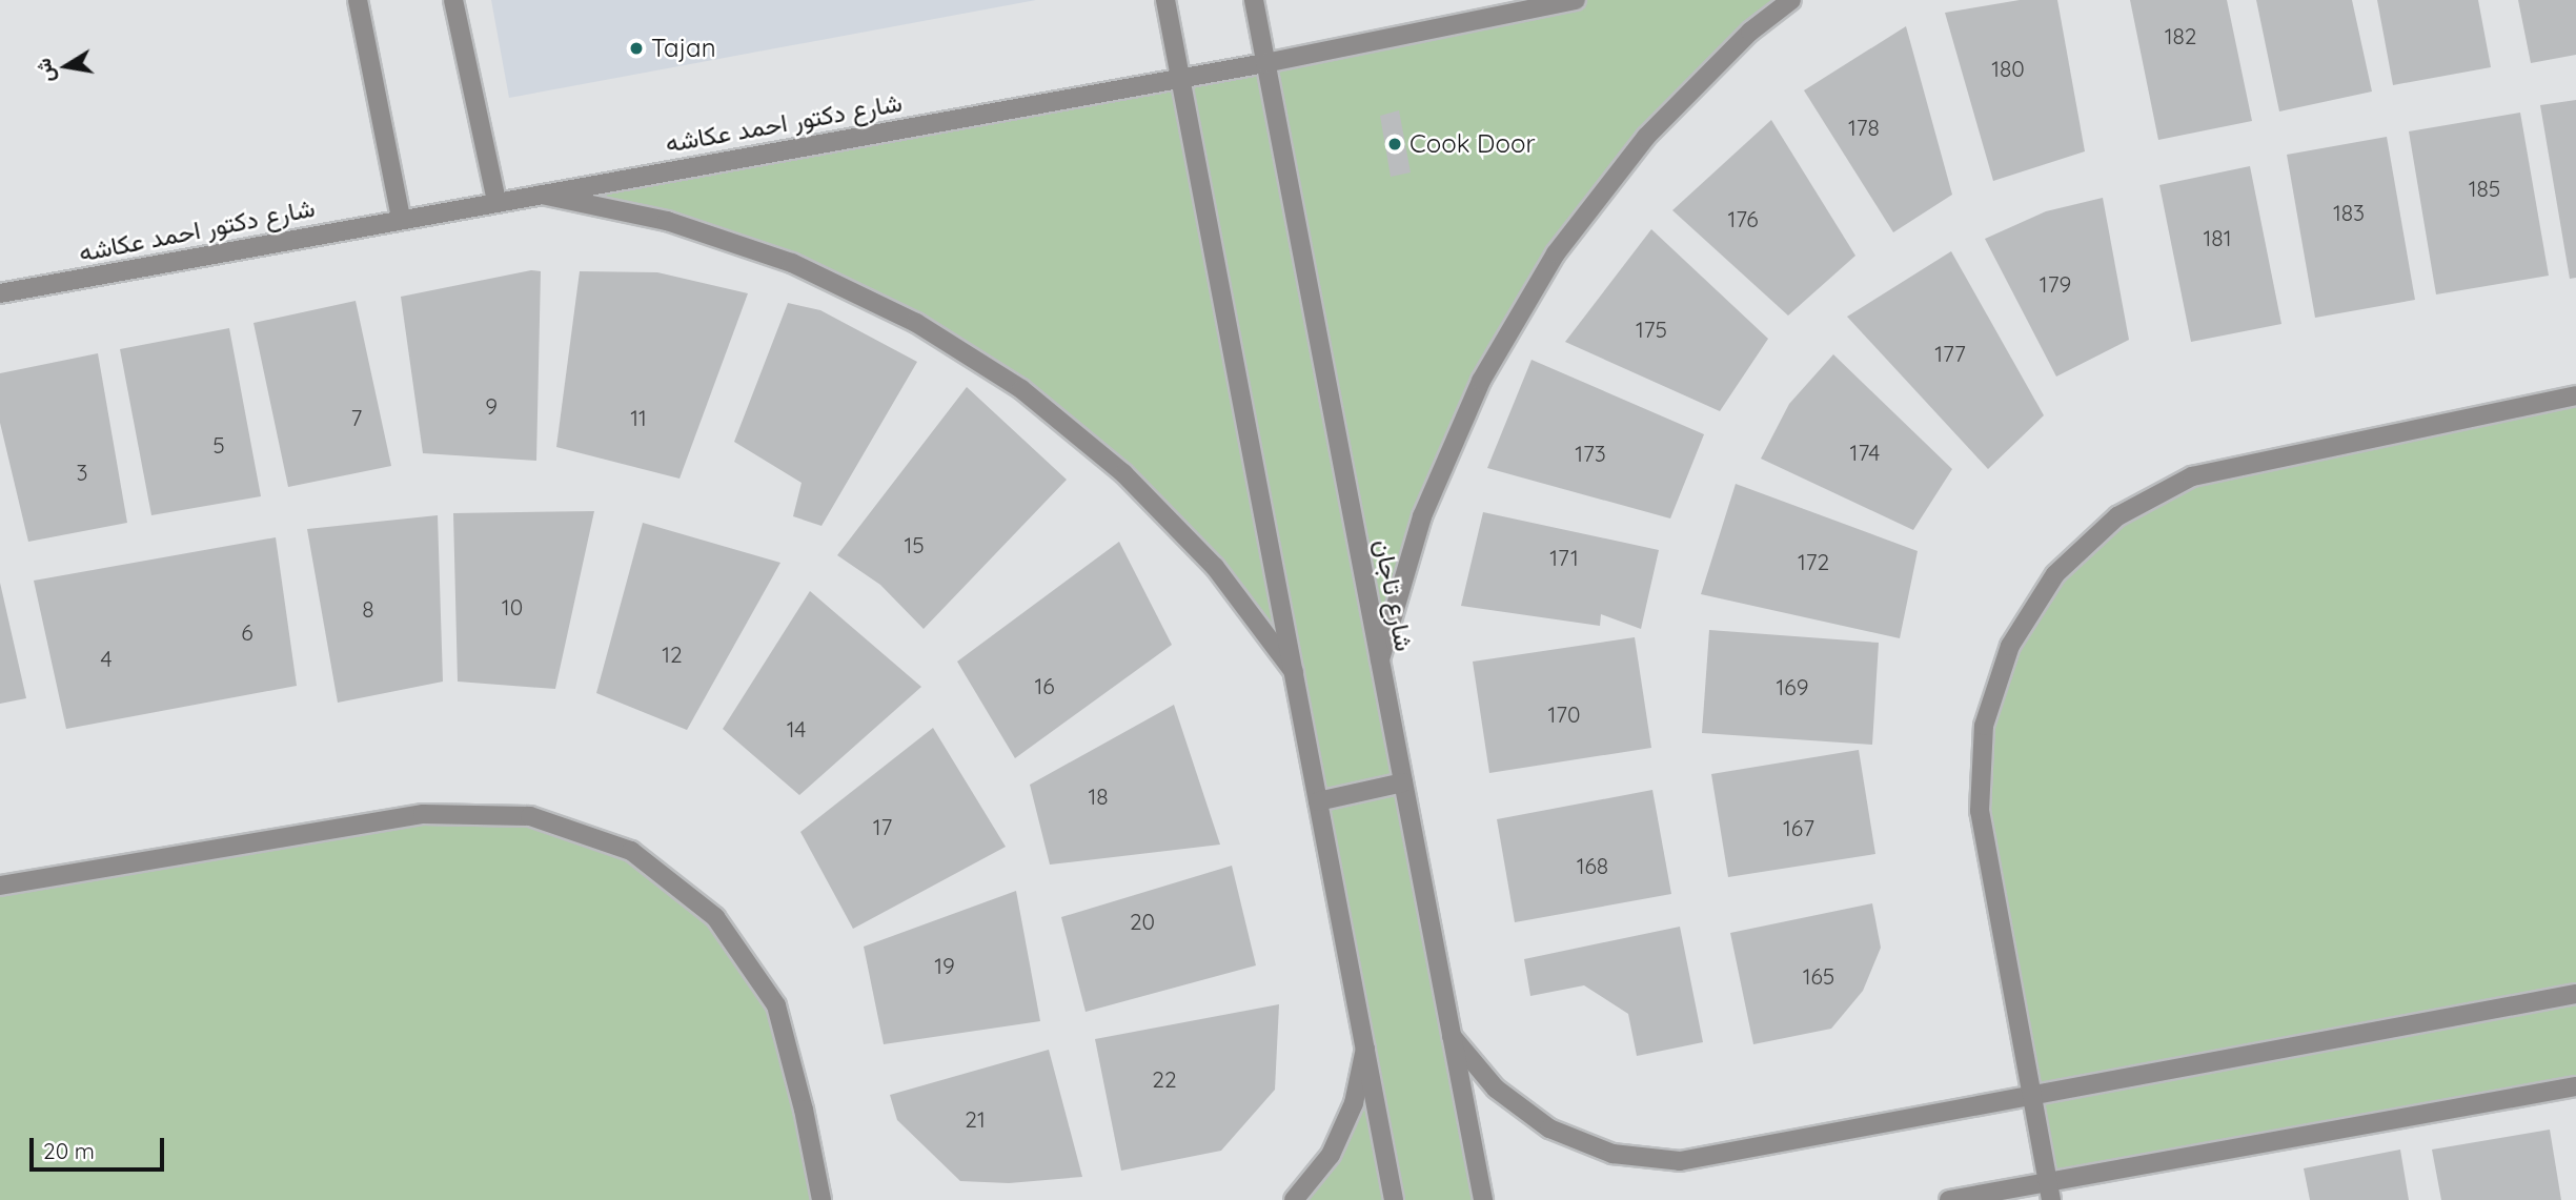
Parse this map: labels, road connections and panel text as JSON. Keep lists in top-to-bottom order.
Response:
{
  "streets": {
    "street": ["شارع دكتور احمد عكاشه", "شارع تاجان"]
  },
  "crossings": [
    ["شارع دكتور احمد عكاشه", "شارع تاجان"]
  ],
  "places": ["Tajan", "Cook Door"],
  "house_numbers": [
    "182",
    "180",
    "178",
    "185",
    "183",
    "176",
    "181",
    "179",
    "175",
    "177",
    "9",
    "7",
    "11",
    "5",
    "174",
    "173",
    "3",
    "15",
    "171",
    "172",
    "10",
    "8",
    "6",
    "12",
    "4",
    "16",
    "169",
    "170",
    "14",
    "18",
    "17",
    "167",
    "168",
    "20",
    "19",
    "165",
    "22",
    "21"
  ],
  "scale_bar": "20 m",
  "north": "left"
}
